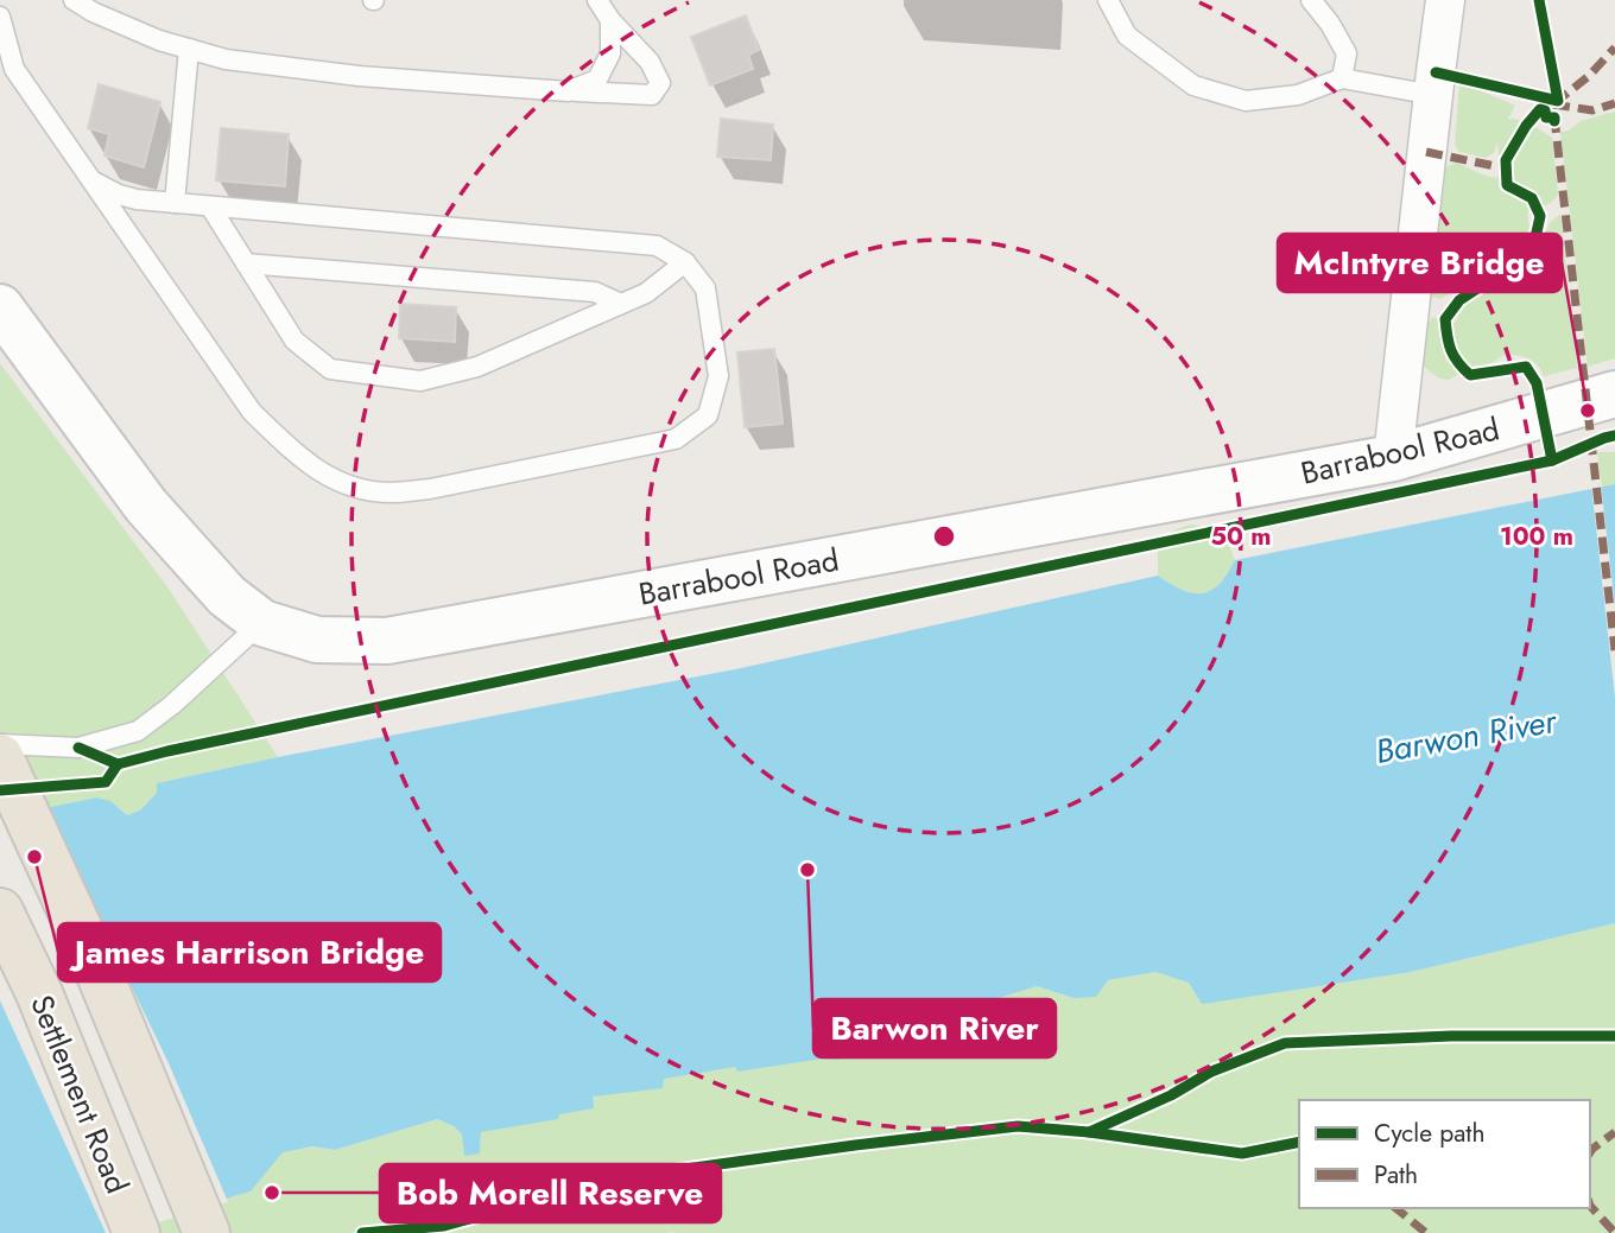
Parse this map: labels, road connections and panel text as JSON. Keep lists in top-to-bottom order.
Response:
{
  "streets": {
    "highway": ["Settlement Road"],
    "street": ["Barrabool Road"]
  },
  "water": ["Barwon River"],
  "places": [
    "McIntyre Bridge",
    "James Harrison Bridge",
    "Barwon River",
    "Bob Morell Reserve"
  ],
  "legend": ["Cycle path", "Path"],
  "rings": ["50 m", "100 m"]
}
